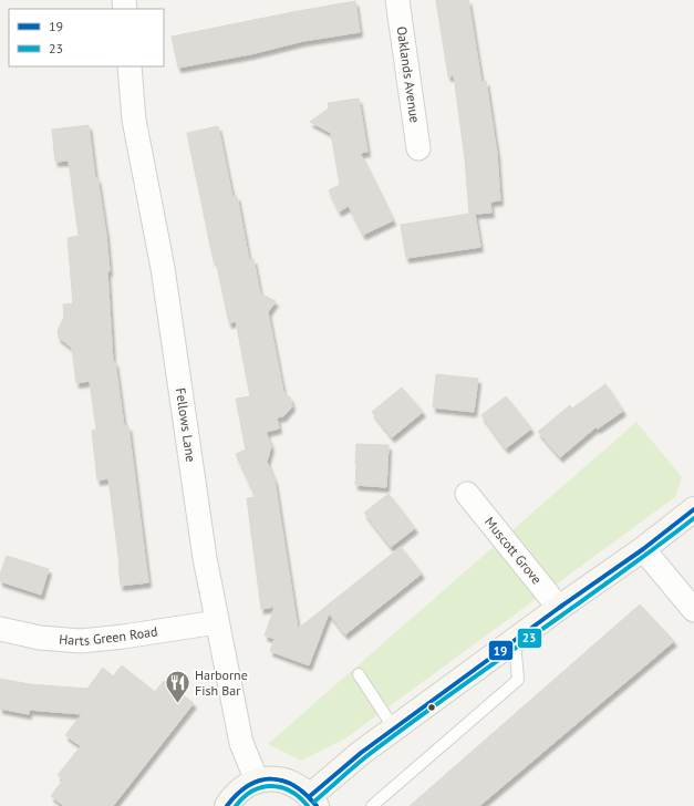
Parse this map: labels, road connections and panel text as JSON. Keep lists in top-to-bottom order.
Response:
{
  "streets": {
    "street": [
      "Oaklands Avenue",
      "Fellows Lane",
      "Muscott Grove",
      "Harts Green Road"
    ]
  },
  "crossings": [
    ["Fellows Lane", "Harts Green Road"]
  ],
  "places": {
    "restaurant": ["Harborne Fish Bar"]
  },
  "lines": ["transit line 19", "transit line 23"],
  "legend": ["19", "23"]
}
